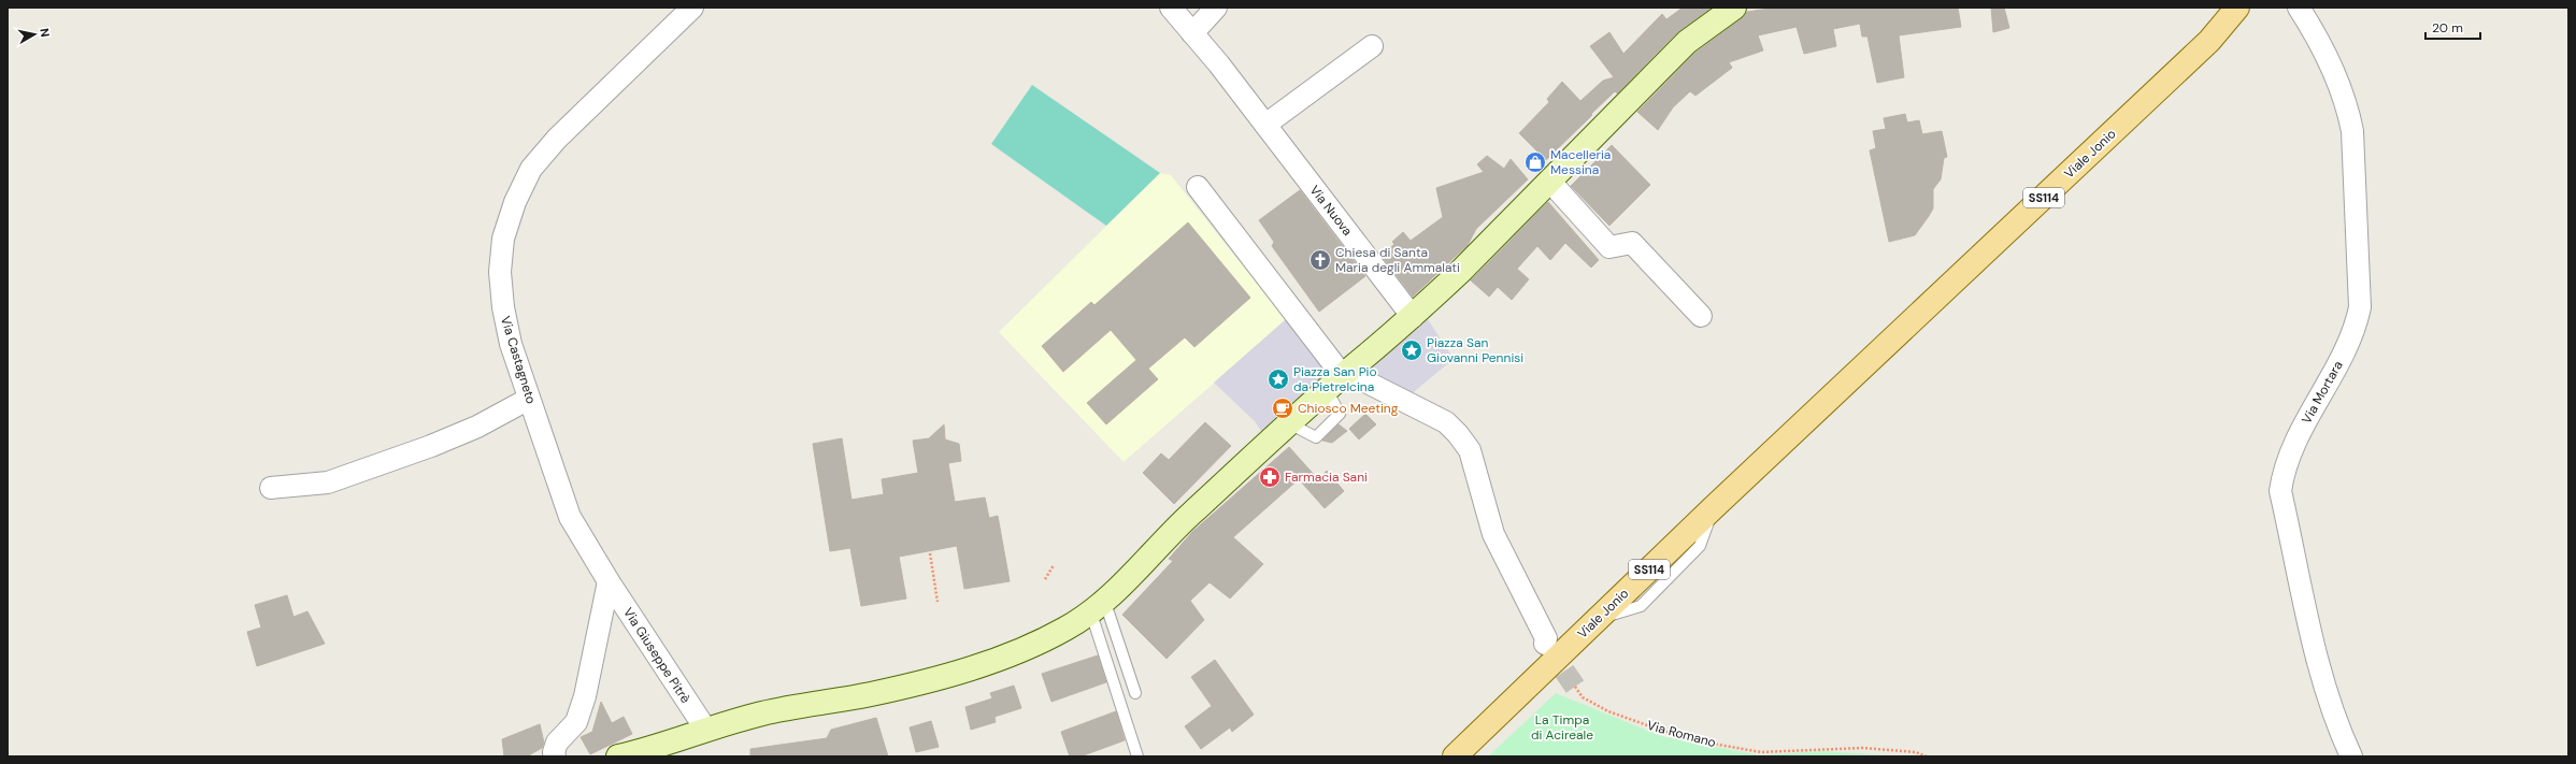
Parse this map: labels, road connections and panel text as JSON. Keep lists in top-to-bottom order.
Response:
{
  "streets": {
    "main road": ["Viale Jonio", "SS114"],
    "street": [
      "Via Nuova",
      "Via Castagneto",
      "Via Mortara",
      "Via Giuseppe Pitrè"
    ],
    "path": ["Via Romano"]
  },
  "crossings": [
    ["Via Castagneto", "Via Giuseppe Pitrè"]
  ],
  "parks": ["La Timpa di Acireale"],
  "places": {
    "shop": ["Macelleria Messina"],
    "church": ["Chiesa di Santa Maria degli Ammalati"],
    "place": ["Piazza San Giovanni Pennisi", "Piazza San Pio da Pietrelcina"],
    "cafe": ["Chiosco Meeting"],
    "pharmacy": ["Farmacia Sani"]
  },
  "scale_bar": "20 m",
  "north": "right"
}
